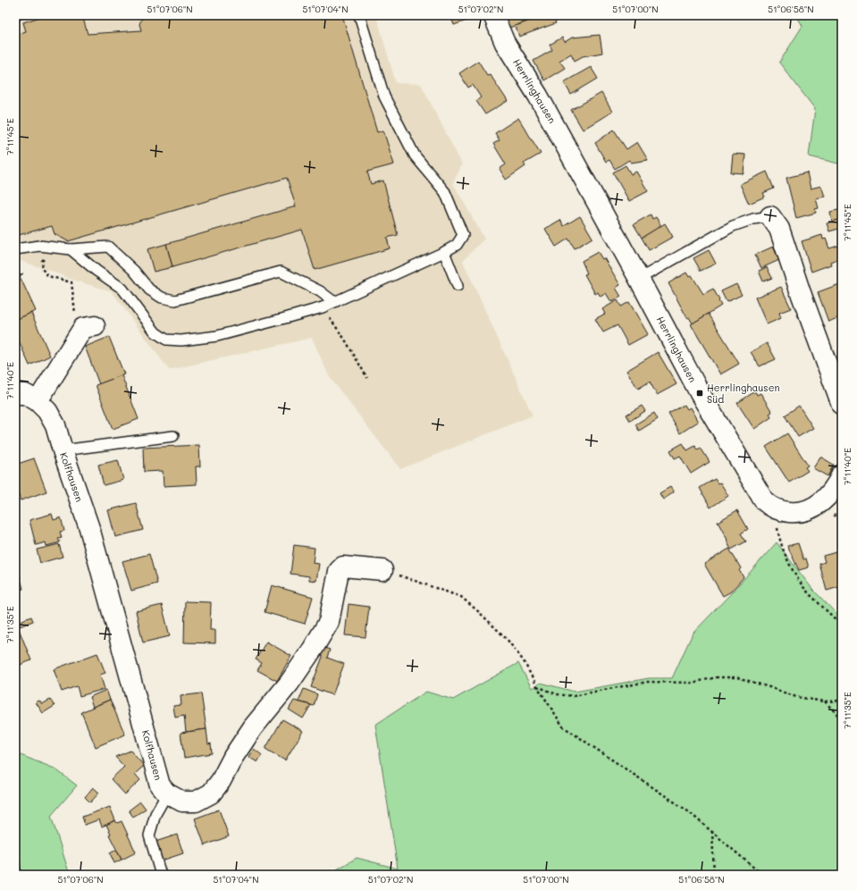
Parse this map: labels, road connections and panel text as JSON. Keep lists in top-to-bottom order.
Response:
{
  "streets": {
    "street": ["Herrlinghausen", "Kolfhausen"]
  },
  "places": {
    "transit": ["Herrlinghausen Süd"]
  },
  "coordinates": [
    "51°07'06\"N",
    "51°07'04\"N",
    "51°07'02\"N",
    "51°07'00\"N",
    "51°06'58\"N",
    "7°11'45\"E",
    "7°11'40\"E",
    "7°11'35\"E"
  ]
}
